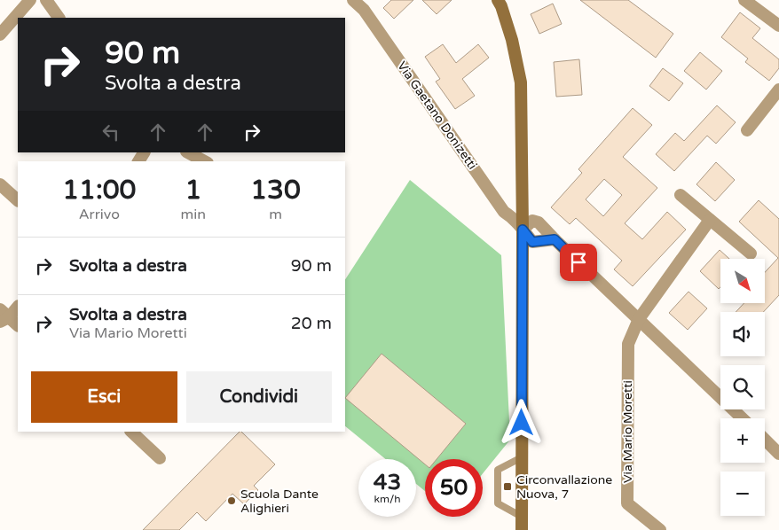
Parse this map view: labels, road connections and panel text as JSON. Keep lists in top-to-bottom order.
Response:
{
  "streets": {
    "street": ["Via Gaetano Donizetti", "Via Mario Moretti"]
  },
  "places": {
    "transit": ["Circonvallazione Nuova, 7"],
    "other": ["Scuola Dante Alighieri"]
  },
  "north": "bottom right",
  "page": {
    "turn": ["90 m", "Svolta a destra"],
    "eta": [
      "11:00",
      "Arrivo",
      "1",
      "min",
      "130",
      "m"
    ],
    "list": [
      {
        "name": "Svolta a destra",
        "value": "90 m"
      },
      {
        "name": "Svolta a destra",
        "note": "Via Mario Moretti",
        "value": "20 m"
      }
    ],
    "map_buttons": ["+", "−"],
    "buttons": ["Esci", "Condividi"],
    "speed": "43 km/h",
    "limit": "50"
  }
}
